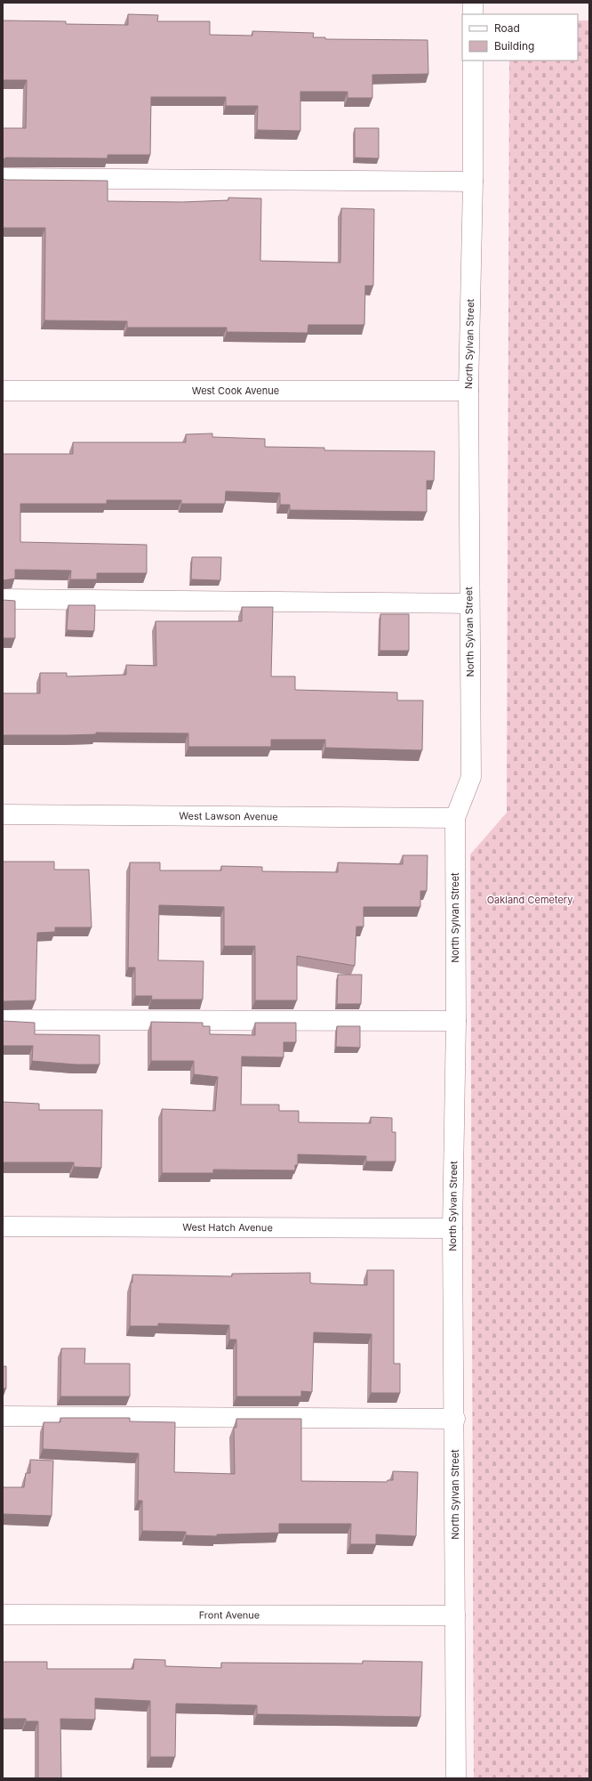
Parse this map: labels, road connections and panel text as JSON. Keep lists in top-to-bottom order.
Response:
{
  "streets": {
    "street": [
      "North Sylvan Street",
      "West Cook Avenue",
      "West Lawson Avenue",
      "West Hatch Avenue",
      "Front Avenue"
    ]
  },
  "crossings": [
    ["North Sylvan Street", "West Cook Avenue"],
    ["North Sylvan Street", "West Lawson Avenue"],
    ["North Sylvan Street", "West Hatch Avenue"],
    ["North Sylvan Street", "Front Avenue"]
  ],
  "parks": ["Oakland Cemetery"],
  "legend": ["Road", "Building"]
}
